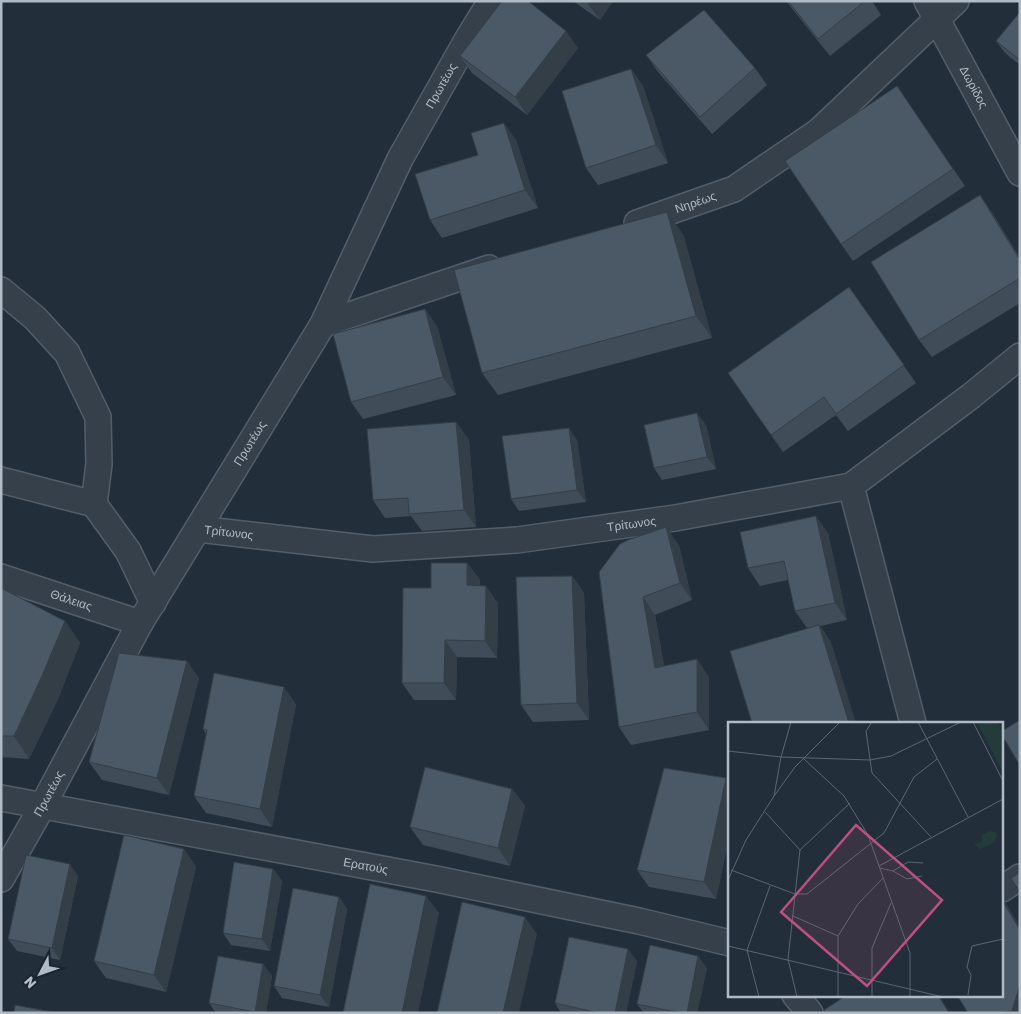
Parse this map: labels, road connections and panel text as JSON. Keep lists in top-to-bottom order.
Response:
{
  "streets": {
    "street": [
      "Πρωτέως",
      "Δωρίδος",
      "Νηρέως",
      "Τρίτωνος",
      "Θάλειας",
      "Ερατούς"
    ]
  },
  "crossings": [
    ["Πρωτέως", "Τρίτωνος"],
    ["Πρωτέως", "Θάλειας"],
    ["Πρωτέως", "Ερατούς"],
    ["Δωρίδος", "Νηρέως"]
  ],
  "north": "bottom left"
}
